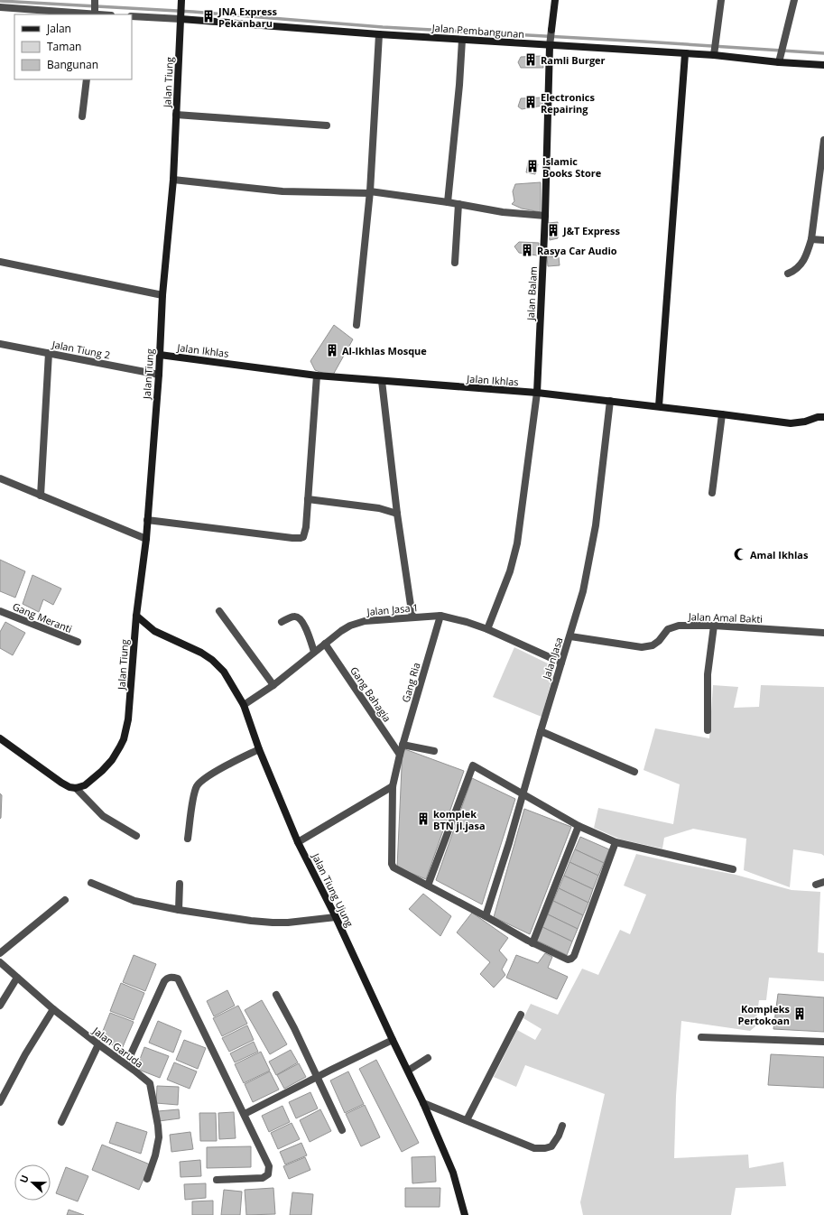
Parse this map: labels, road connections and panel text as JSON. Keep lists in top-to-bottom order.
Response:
{
  "streets": {
    "street": [
      "Jalan Pembangunan",
      "Jalan Tiung",
      "Jalan Balam",
      "Jalan Tiung 2",
      "Jalan Ikhlas",
      "Jalan Jasa 1",
      "Gang Meranti",
      "Jalan Amal Bakti",
      "Jalan Jasa",
      "Gang Ria",
      "Gang Bahagia",
      "Jalan Tiung Ujung",
      "Jalan Garuda"
    ]
  },
  "crossings": [
    ["Jalan Pembangunan", "Jalan Tiung"],
    ["Jalan Pembangunan", "Jalan Balam"],
    ["Jalan Tiung", "Jalan Tiung 2"],
    ["Jalan Tiung", "Jalan Ikhlas"],
    ["Jalan Tiung", "Jalan Tiung Ujung"],
    ["Jalan Balam", "Jalan Ikhlas"],
    ["Jalan Ikhlas", "Jalan Jasa"],
    ["Jalan Jasa 1", "Jalan Jasa"],
    ["Jalan Jasa 1", "Gang Ria"],
    ["Jalan Jasa 1", "Gang Bahagia"],
    ["Jalan Jasa 1", "Jalan Tiung Ujung"],
    ["Jalan Amal Bakti", "Jalan Jasa"],
    ["Jalan Jasa", "Gang Ria"],
    ["Gang Ria", "Gang Bahagia"]
  ],
  "places": {
    "building": [
      "JNA Express Pekanbaru",
      "Ramli Burger",
      "Electronics Repairing",
      "Islamic Books Store",
      "J&T Express",
      "Rasya Car Audio",
      "Al-Ikhlas Mosque",
      "komplek BTN jl.jasa",
      "Kompleks Pertokoan"
    ],
    "mosque": ["Amal Ikhlas"]
  },
  "legend": ["Jalan", "Taman", "Bangunan"],
  "north": "left"
}
